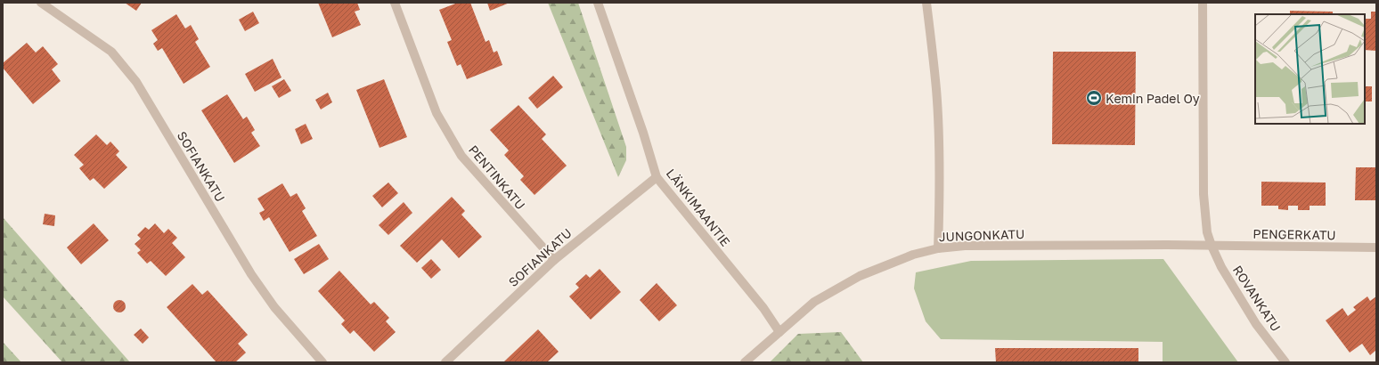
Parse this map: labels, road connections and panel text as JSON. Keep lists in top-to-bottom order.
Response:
{
  "streets": {
    "street": [
      "SOFIANKATU",
      "PENTINKATU",
      "LÄNKIMAANTIE",
      "PENGERKATU",
      "JUNGONKATU",
      "ROVANKATU"
    ]
  },
  "crossings": [
    ["SOFIANKATU", "PENTINKATU"],
    ["SOFIANKATU", "LÄNKIMAANTIE"],
    ["LÄNKIMAANTIE", "JUNGONKATU"],
    ["PENGERKATU", "JUNGONKATU"],
    ["PENGERKATU", "ROVANKATU"],
    ["JUNGONKATU", "ROVANKATU"]
  ],
  "places": {
    "sports": ["Kemin Padel Oy"]
  }
}
